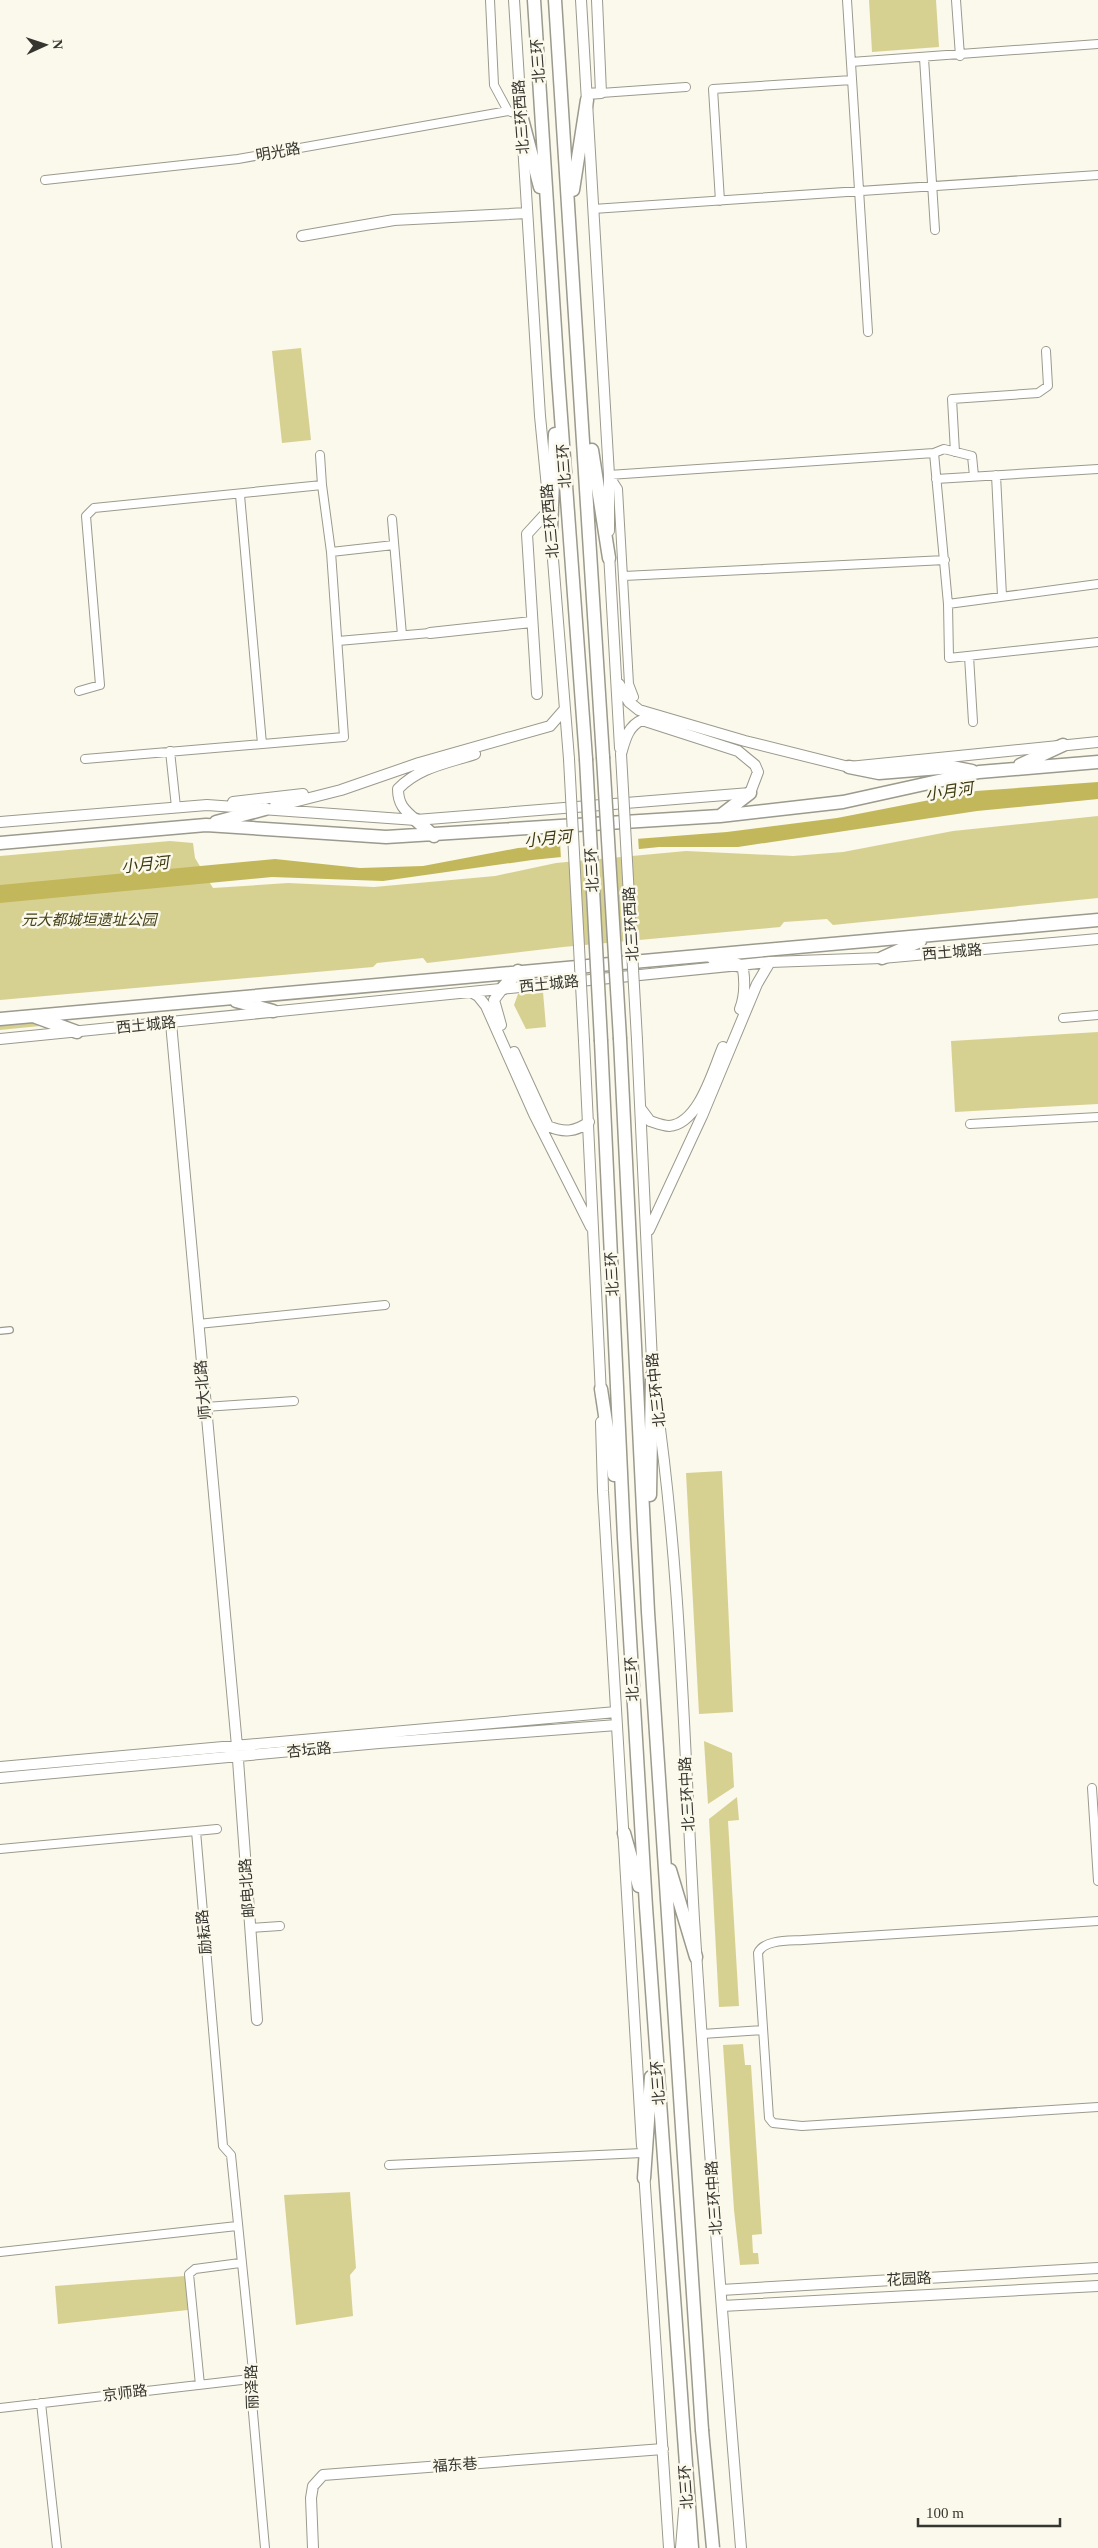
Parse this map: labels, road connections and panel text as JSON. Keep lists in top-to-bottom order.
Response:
{
  "streets": {
    "highway": ["北三环", "西土城路"],
    "street": [
      "北三环西路",
      "明光路",
      "师大北路",
      "北三环中路",
      "杏坛路",
      "邮电北路",
      "励耘路",
      "花园路",
      "丽泽路",
      "京师路",
      "福东巷"
    ]
  },
  "crossings": [
    ["北三环西路", "北三环中路"],
    ["西土城路", "师大北路"],
    ["师大北路", "杏坛路"],
    ["师大北路", "邮电北路"],
    ["北三环中路", "花园路"],
    ["杏坛路", "邮电北路"],
    ["励耘路", "丽泽路"],
    ["丽泽路", "京师路"]
  ],
  "water": ["小月河"],
  "parks": ["元大都城垣遗址公园"],
  "scale_bar": "100 m",
  "north": "right"
}
